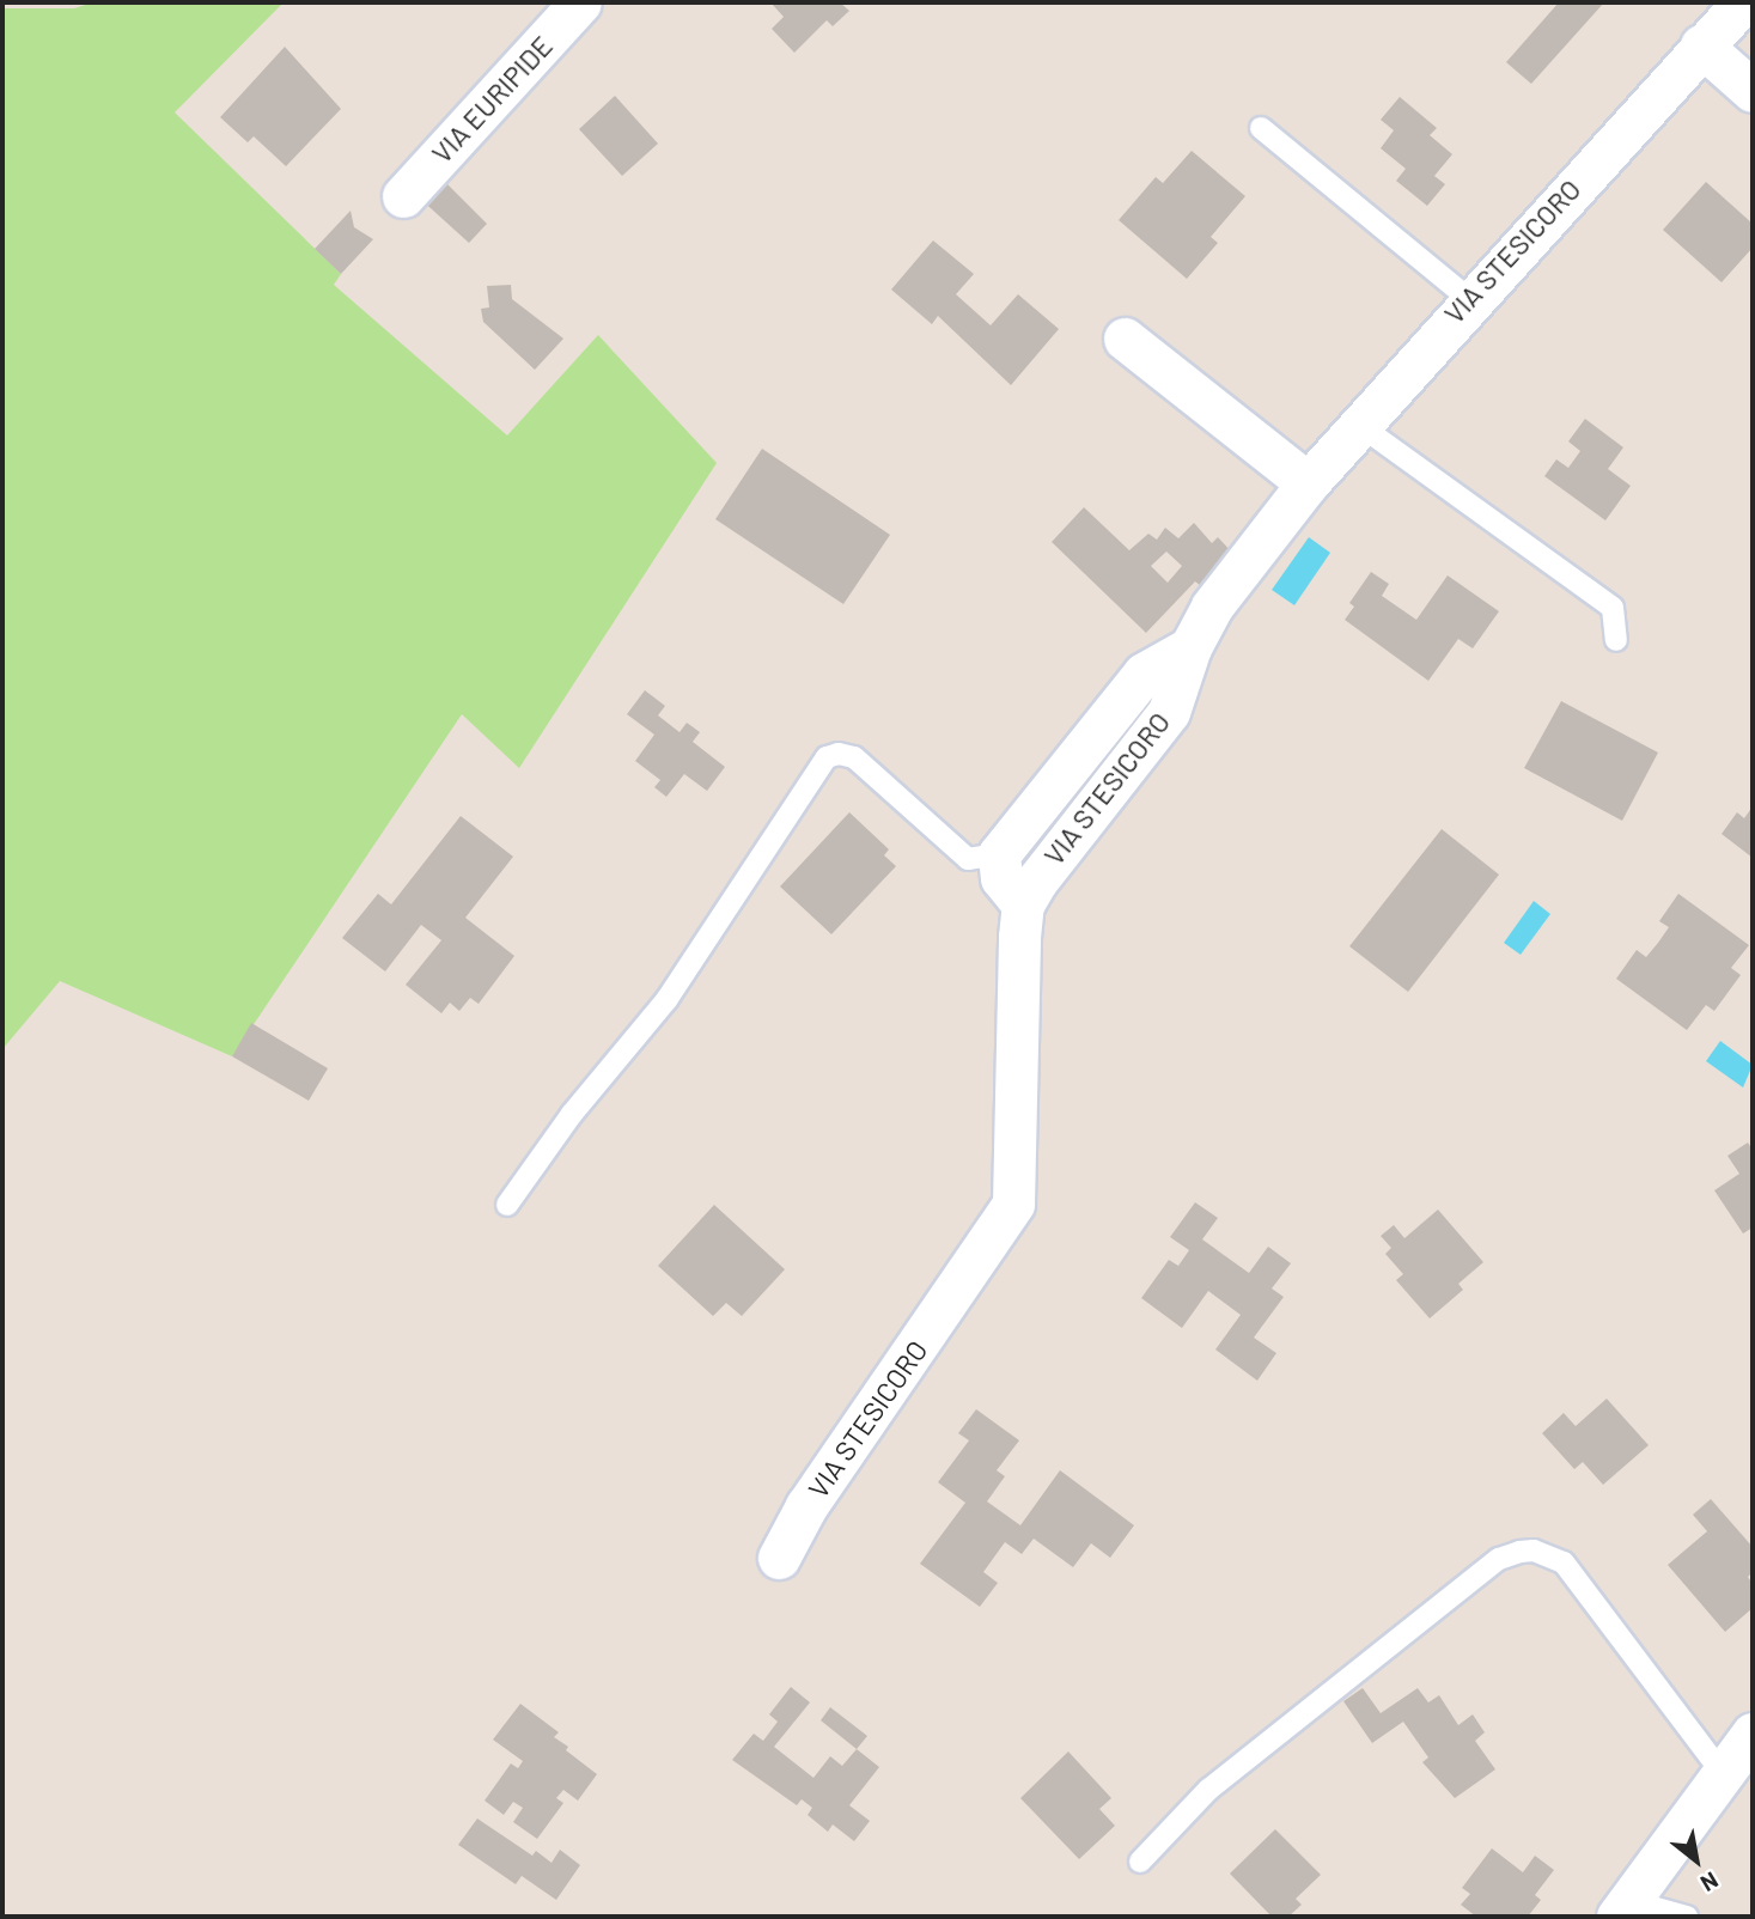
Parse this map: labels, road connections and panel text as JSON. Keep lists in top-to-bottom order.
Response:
{
  "streets": {
    "street": ["VIA EURIPIDE", "VIA STESICORO"]
  },
  "north": "bottom right"
}
